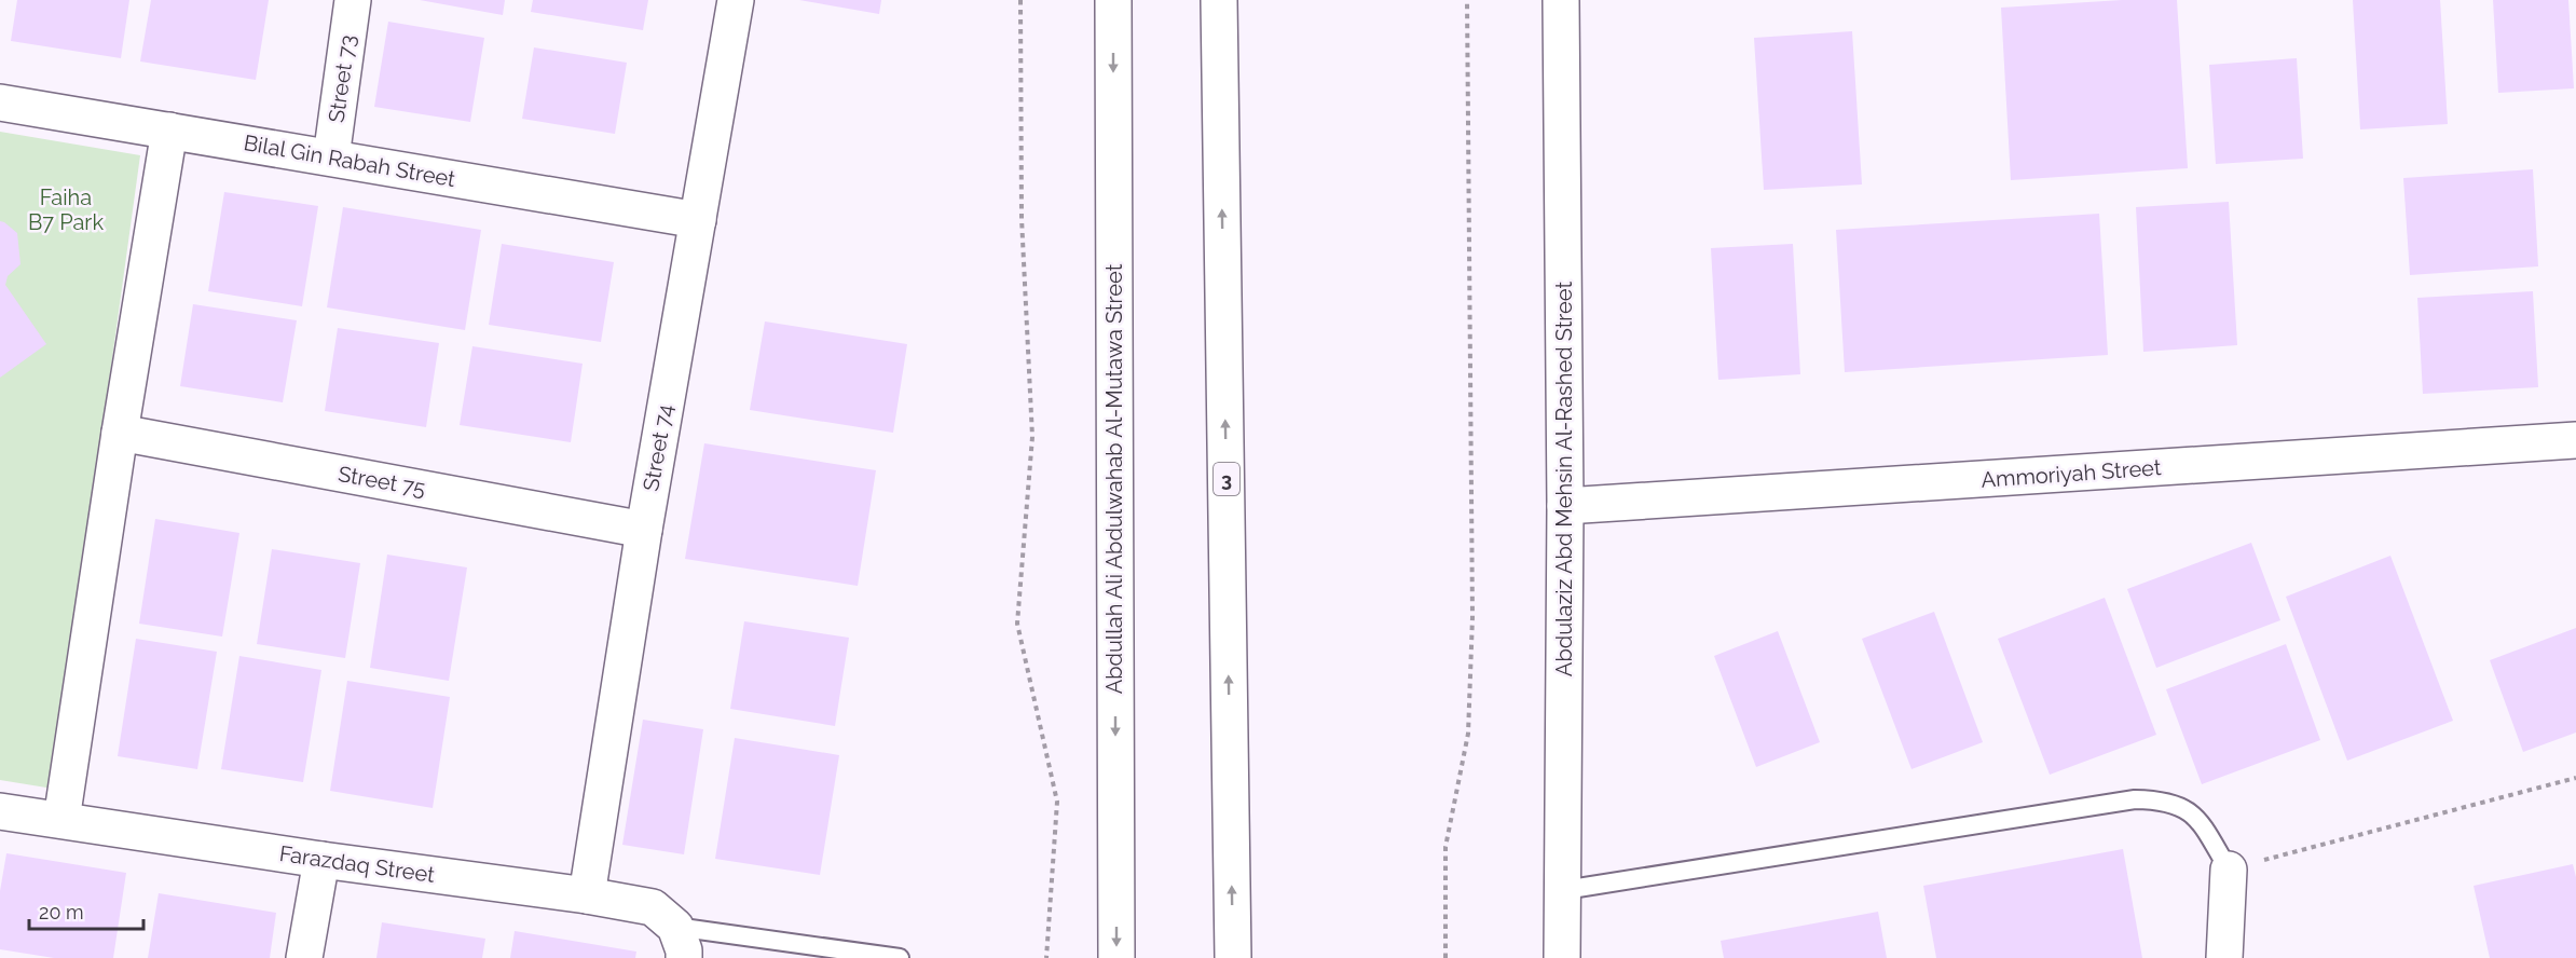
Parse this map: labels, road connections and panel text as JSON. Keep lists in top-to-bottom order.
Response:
{
  "streets": {
    "street": [
      "Street 73",
      "Bilal Gin Rabah Street",
      "Street 74",
      "Ammoriyah Street",
      "Abdullah Ali Abdulwahab Al-Mutawa Street",
      "3",
      "Abdulaziz Abd Mehsin Al-Rashed Street",
      "Street 75",
      "Farazdaq Street"
    ]
  },
  "crossings": [
    ["Street 73", "Bilal Gin Rabah Street"],
    ["Bilal Gin Rabah Street", "Street 74"],
    ["Street 74", "Street 75"],
    ["Street 74", "Farazdaq Street"],
    ["Ammoriyah Street", "Abdulaziz Abd Mehsin Al-Rashed Street"]
  ],
  "parks": ["Faiha B7 Park"],
  "scale_bar": "20 m"
}
